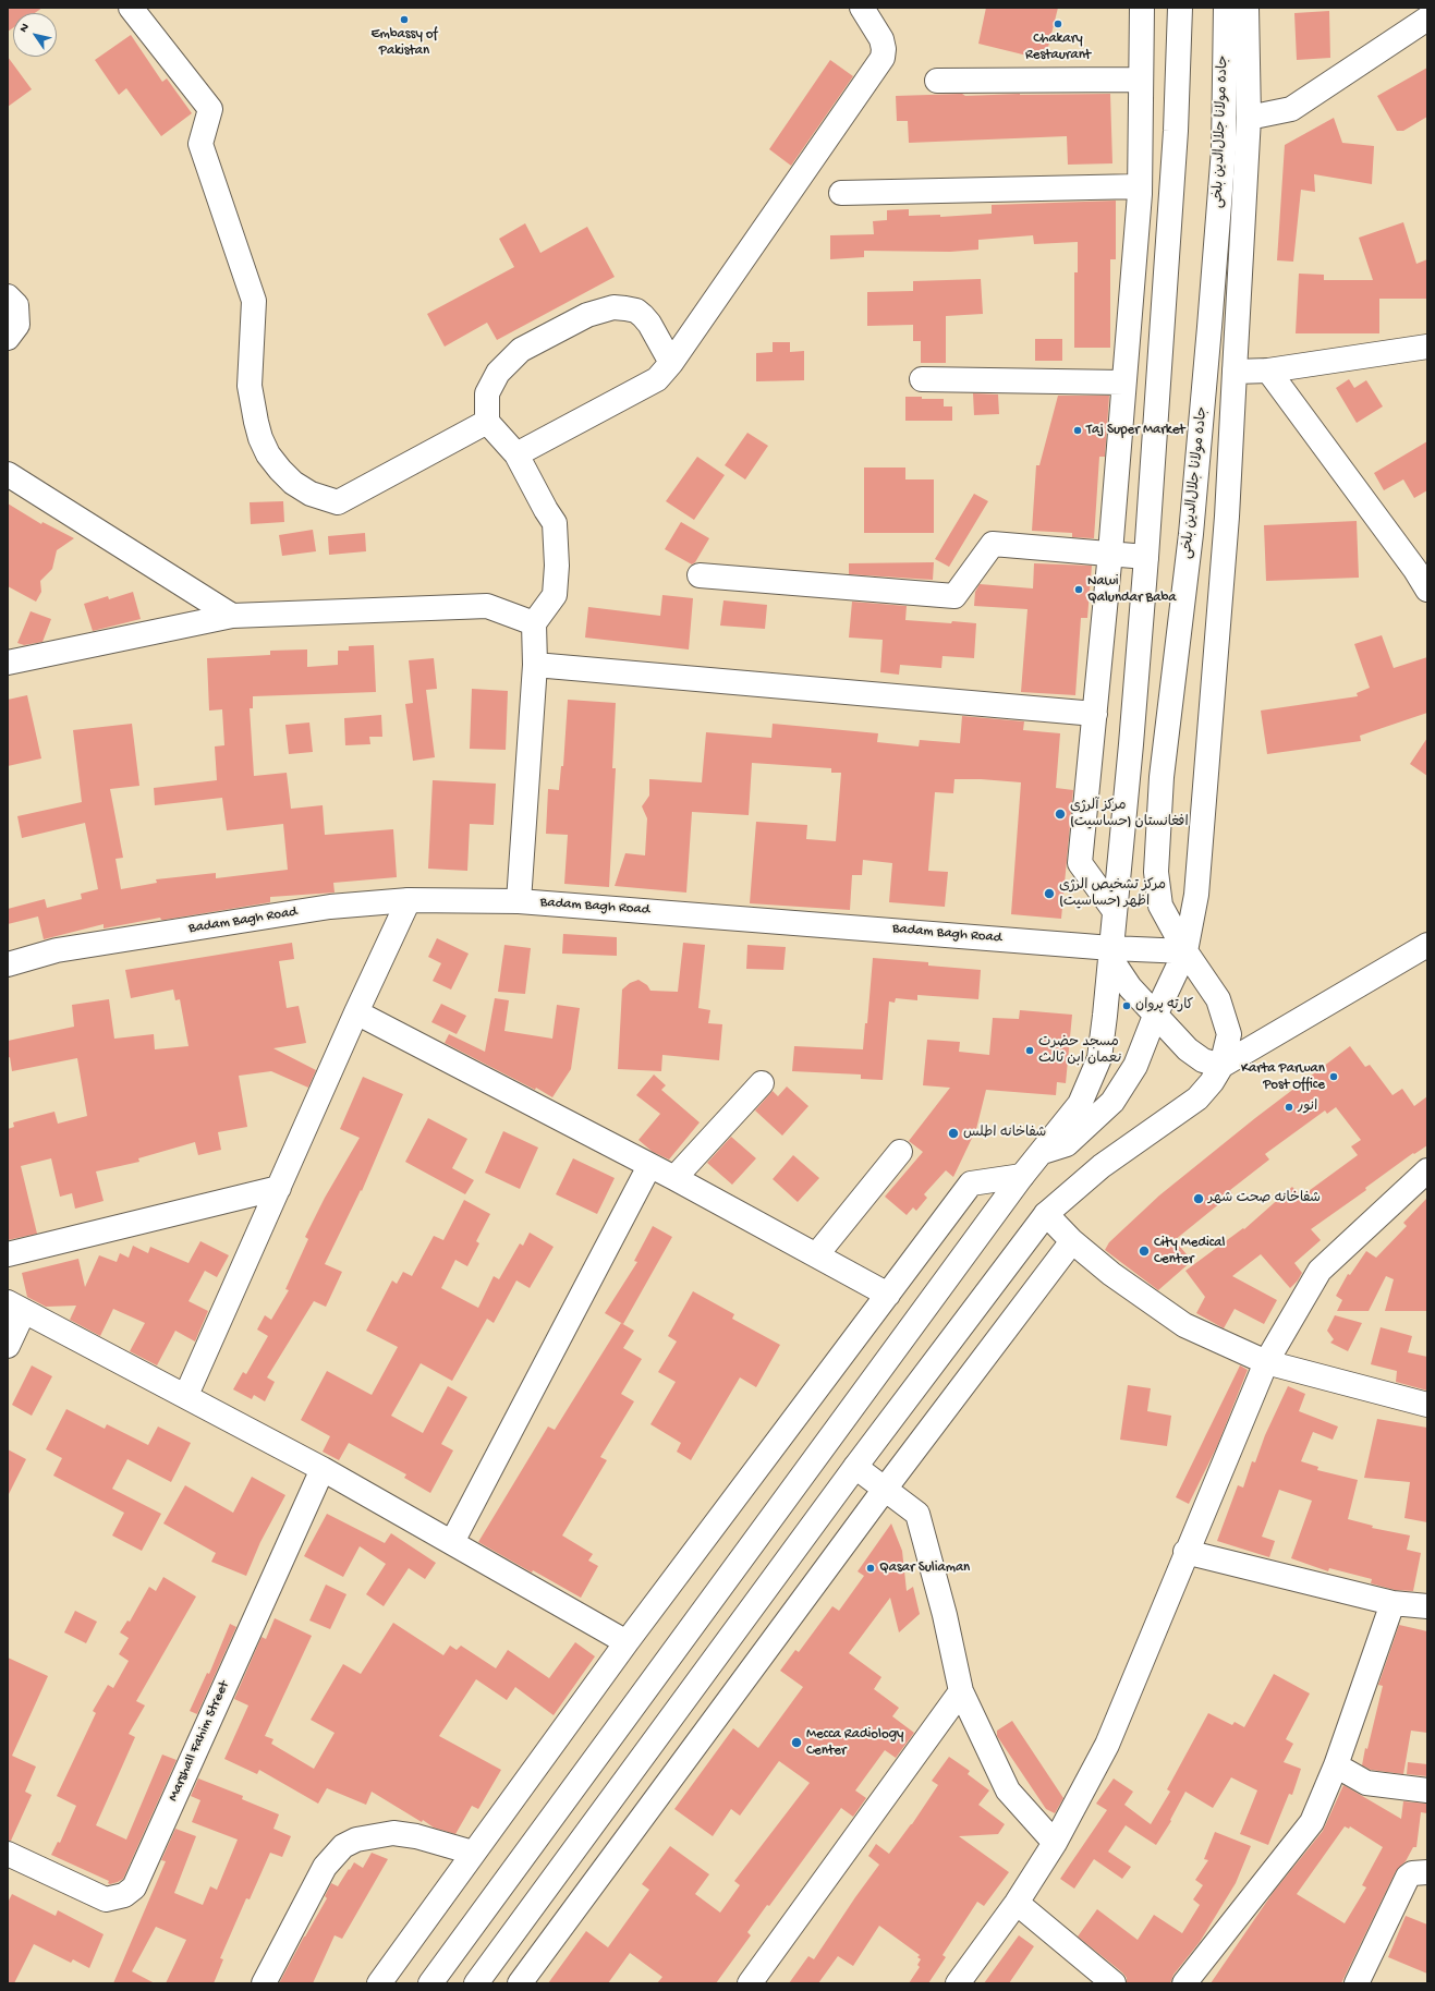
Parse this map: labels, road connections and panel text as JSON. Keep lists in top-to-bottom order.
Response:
{
  "streets": {
    "street": ["جاده مولانا جلال‌الدین بلخی", "Badam Bagh Road", "Marshall Fahim Street"]
  },
  "crossings": [
    ["جاده مولانا جلال‌الدین بلخی", "Badam Bagh Road"]
  ],
  "places": [
    "Embassy of Pakistan",
    "Chakary Restaurant",
    "Taj Super Market",
    "Nawi Qalundar Baba",
    "مرکز آلرژی (حساسیت) افغانستان",
    "مرکز تشخیص الرژی (حساسیت) اظهر",
    "کارته پروان",
    "مسجد حضرت نعمان ابن ثالث",
    "Karta Parwan Post Office",
    "انور",
    "شفاخانه اطلس",
    "شفاخانه صحت شهر",
    "City Medical Center",
    "Qasar Suliaman",
    "Mecca Radiology Center"
  ],
  "north": "top left"
}
